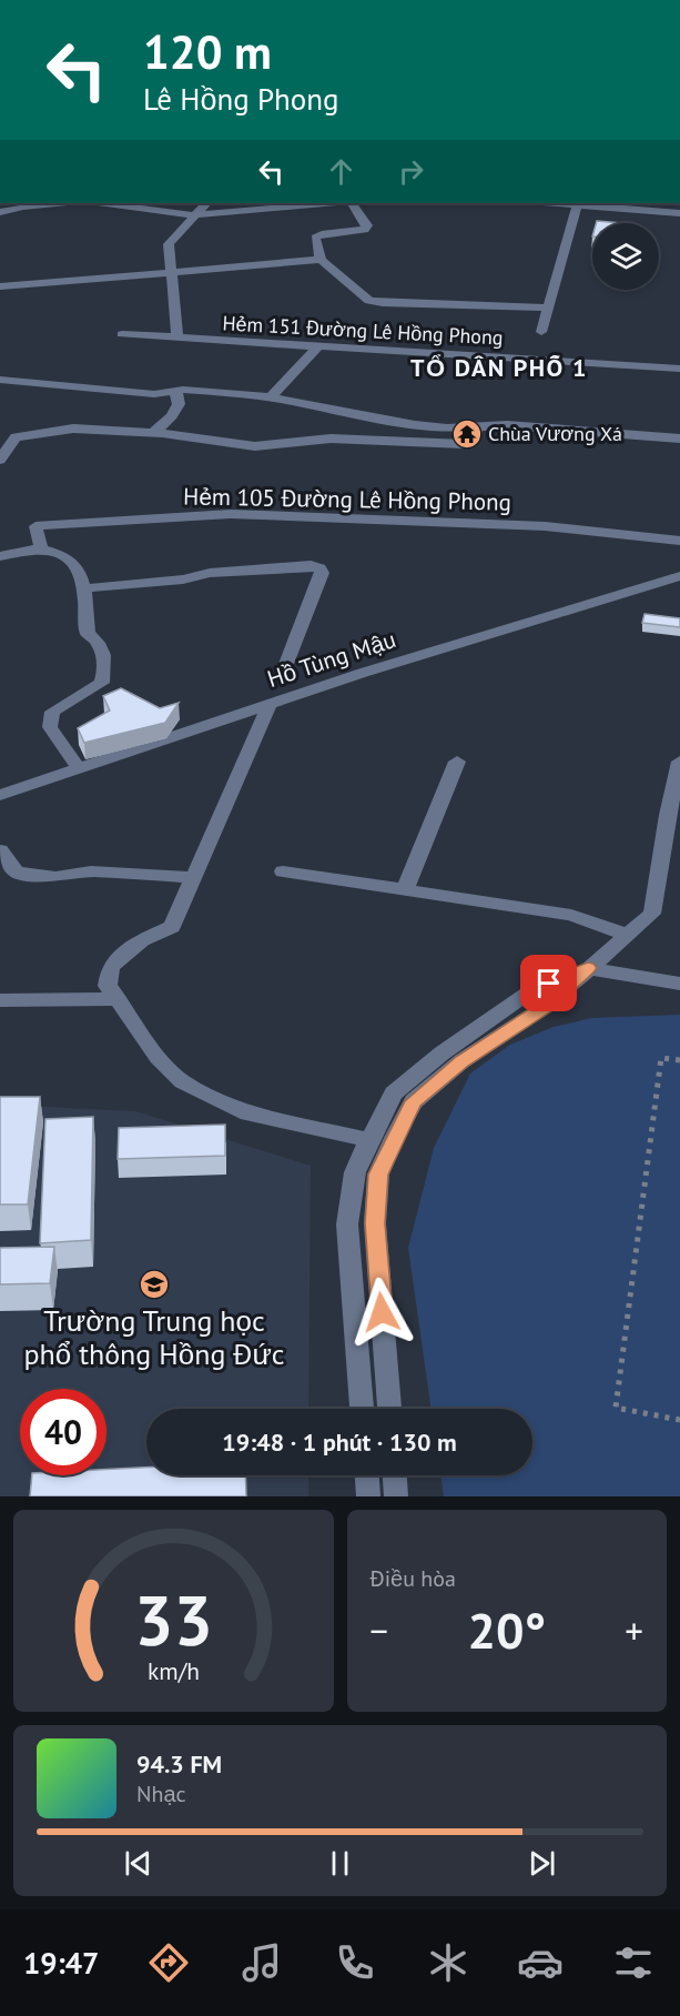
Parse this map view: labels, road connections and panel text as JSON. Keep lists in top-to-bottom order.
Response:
{
  "streets": {
    "street": ["Hẻm 151 Đường Lê Hồng Phong", "Hẻm 105 Đường Lê Hồng Phong", "Hồ Tùng Mậu"]
  },
  "districts": ["TỔ DÂN PHỐ 1"],
  "places": {
    "temple": ["Chùa Vương Xá"],
    "school or university": ["Trường Trung học phổ thông Hồng Đức"]
  },
  "page": {
    "turn": ["120 m", "Lê Hồng Phong"],
    "limit": "40",
    "trip": "19:48 · 1 phút · 130 m",
    "tile": "Điều hòa",
    "heat": ["−", "20°", "+"],
    "song": ["94.3 FM", "Nhạc"],
    "tabs": "19:47",
    "gauge": ["33", "km/h"]
  }
}
